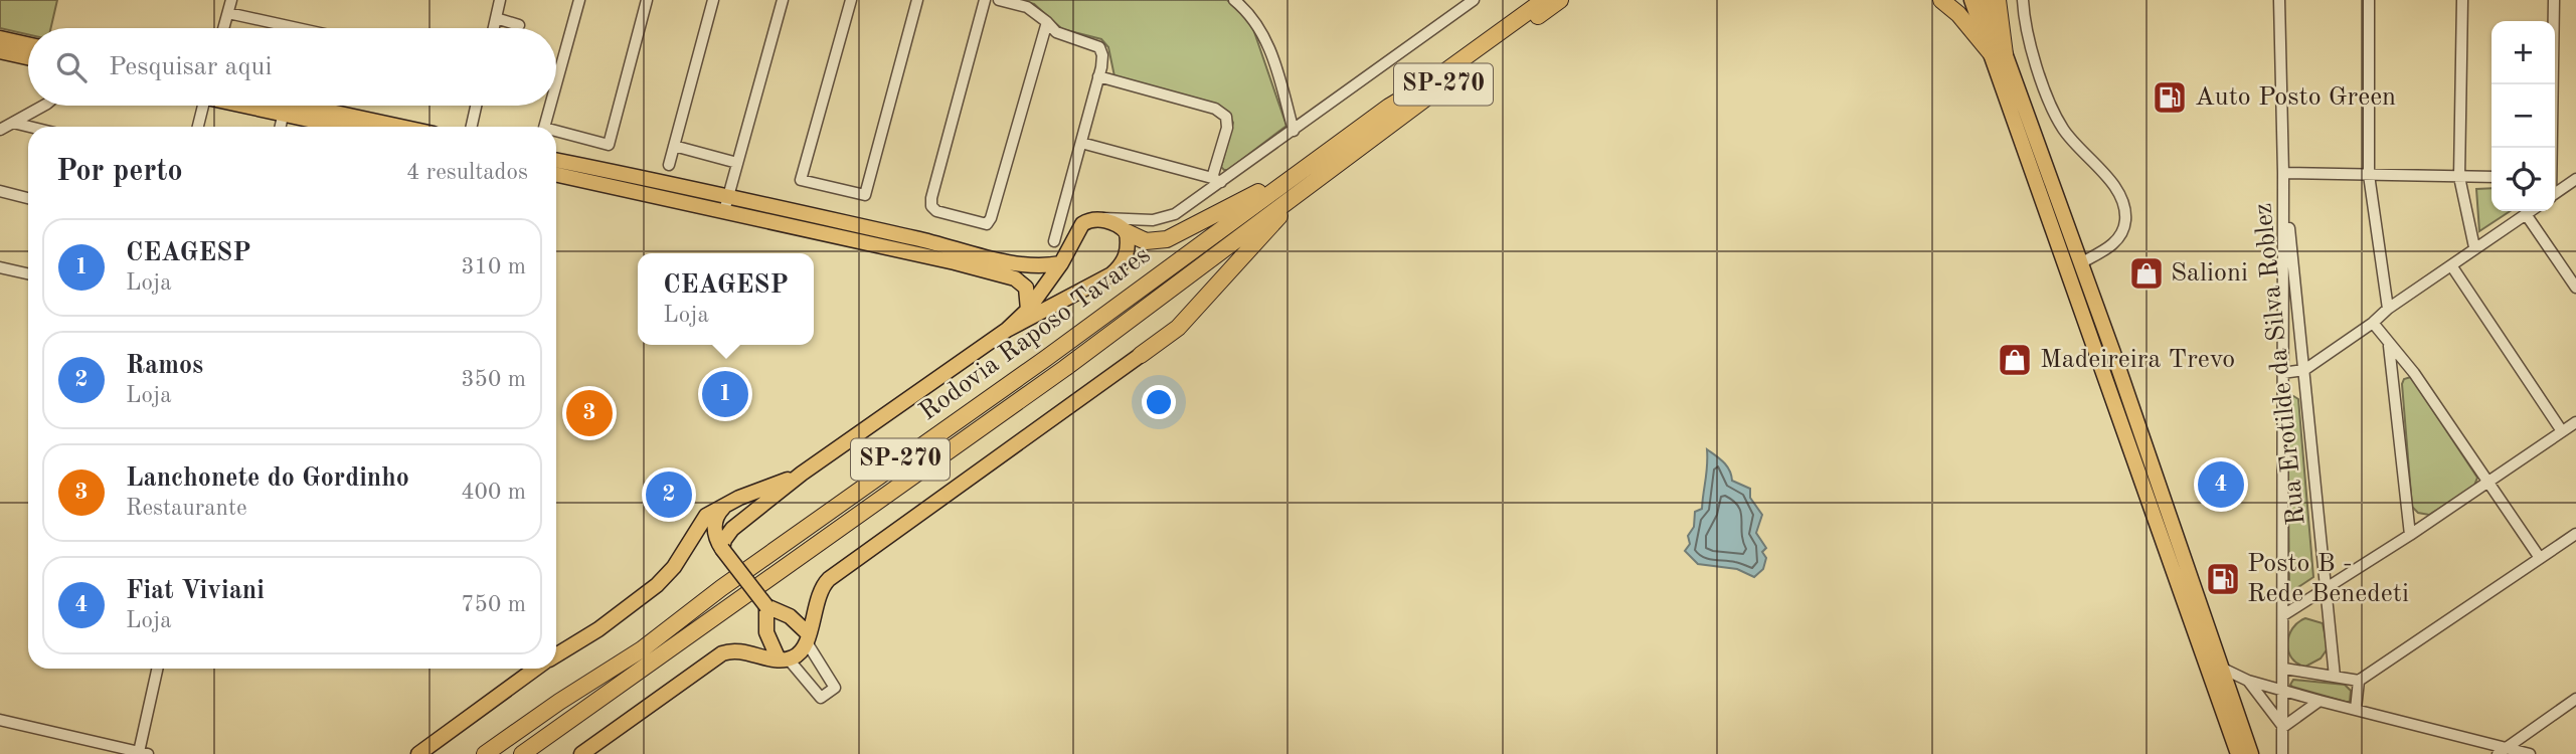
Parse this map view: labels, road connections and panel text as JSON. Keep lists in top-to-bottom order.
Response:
{
  "streets": {
    "highway": ["SP-270", "Rodovia Raposo Tavares"],
    "street": ["Rua Erotilde da Silva Roblez"]
  },
  "places": {
    "fuel station": ["Auto Posto Green", "Posto B - Rede Benedeti"],
    "shop": ["Salioni", "Madeireira Trevo"]
  },
  "page": {
    "map_buttons": ["+", "−"],
    "search": "Pesquisar aqui",
    "heading": ["Por perto", "4 resultados"],
    "list": [
      {
        "mark": "1",
        "name": "CEAGESP",
        "note": "Loja",
        "value": "310 m"
      },
      {
        "mark": "2",
        "name": "Ramos",
        "note": "Loja",
        "value": "350 m"
      },
      {
        "mark": "3",
        "name": "Lanchonete do Gordinho",
        "note": "Restaurante",
        "value": "400 m"
      },
      {
        "mark": "4",
        "name": "Fiat Viviani",
        "note": "Loja",
        "value": "750 m"
      }
    ],
    "popup": ["CEAGESP", "Loja"],
    "pins": [
      "1",
      "3",
      "4",
      "2"
    ]
  }
}
